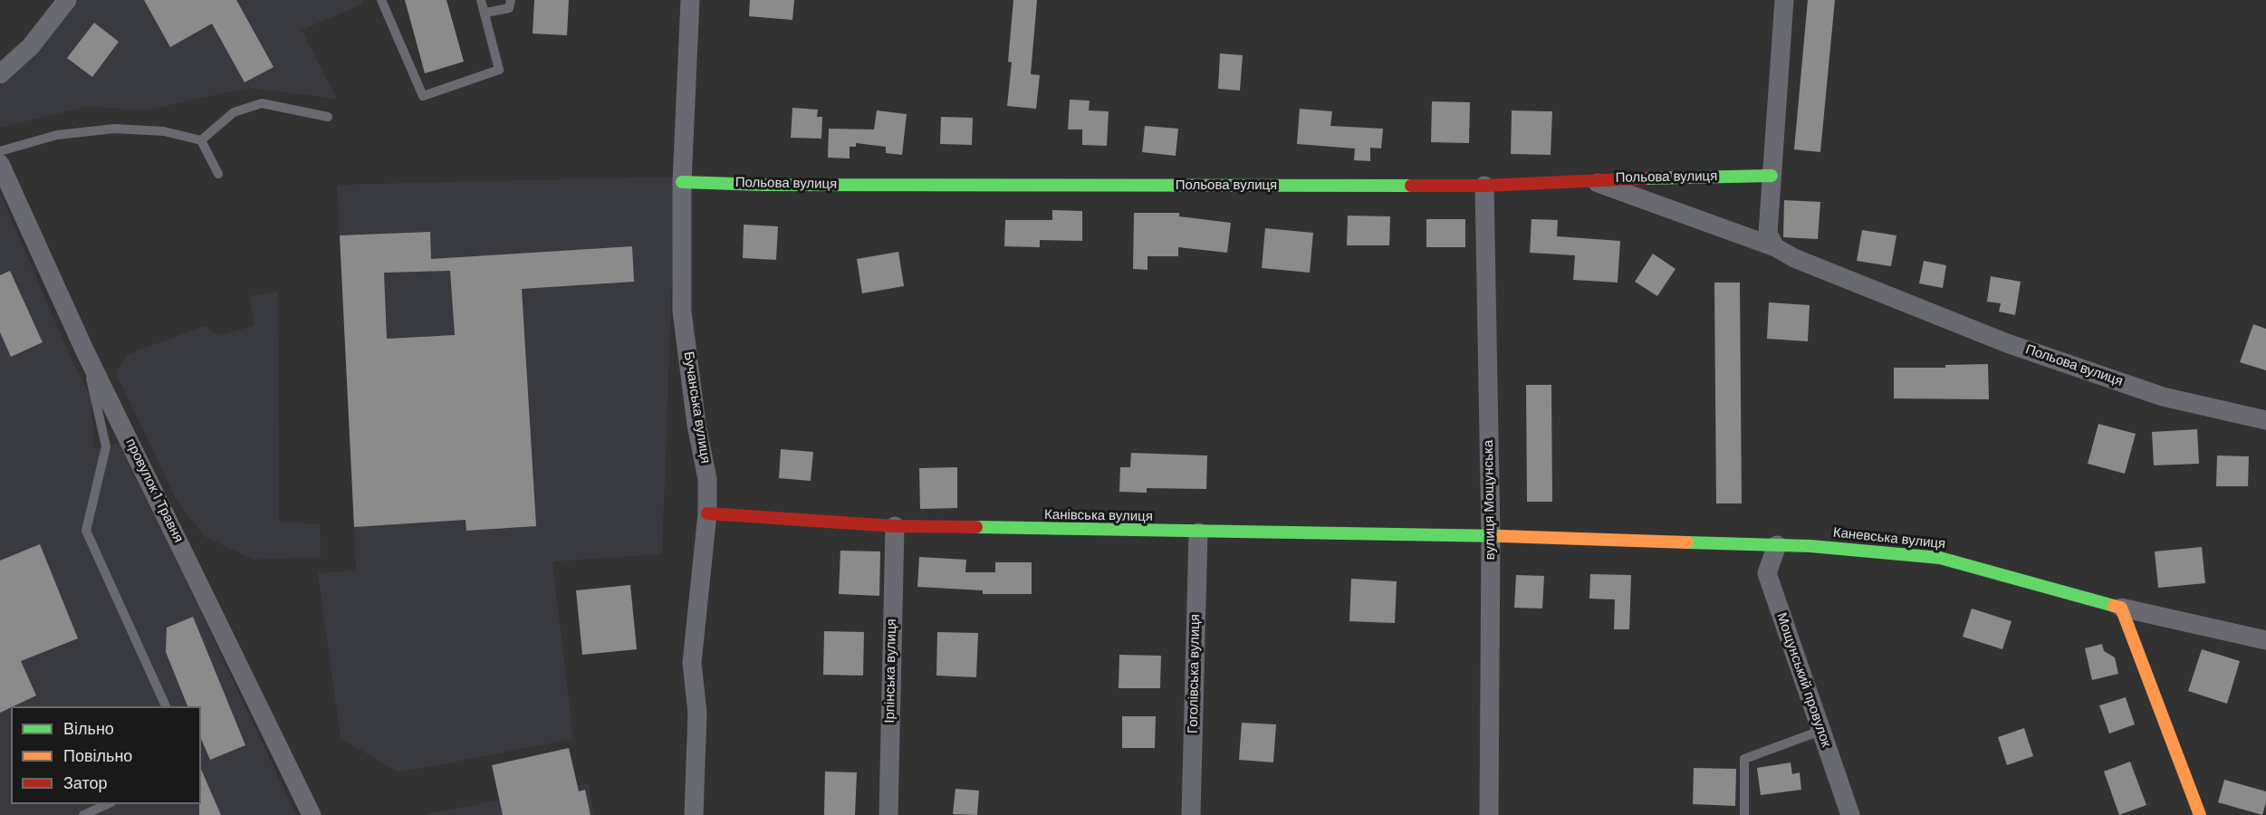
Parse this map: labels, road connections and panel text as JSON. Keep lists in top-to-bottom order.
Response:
{
  "streets": {
    "street": [
      "Польова вулиця",
      "Бучанська вулиця",
      "провулок 1 Травня",
      "вулиця Мощунська",
      "Канівська вулиця",
      "Каневська вулиця",
      "Ірпінська вулиця",
      "Гоголівська вулиця",
      "Мощунський провулок"
    ]
  },
  "crossings": [
    ["Польова вулиця", "Бучанська вулиця"],
    ["Польова вулиця", "вулиця Мощунська"],
    ["Бучанська вулиця", "Канівська вулиця"],
    ["вулиця Мощунська", "Канівська вулиця"],
    ["вулиця Мощунська", "Каневська вулиця"],
    ["Канівська вулиця", "Каневська вулиця"],
    ["Канівська вулиця", "Ірпінська вулиця"],
    ["Канівська вулиця", "Гоголівська вулиця"],
    ["Каневська вулиця", "Мощунський провулок"]
  ],
  "legend": ["Вільно", "Повільно", "Затор"]
}
